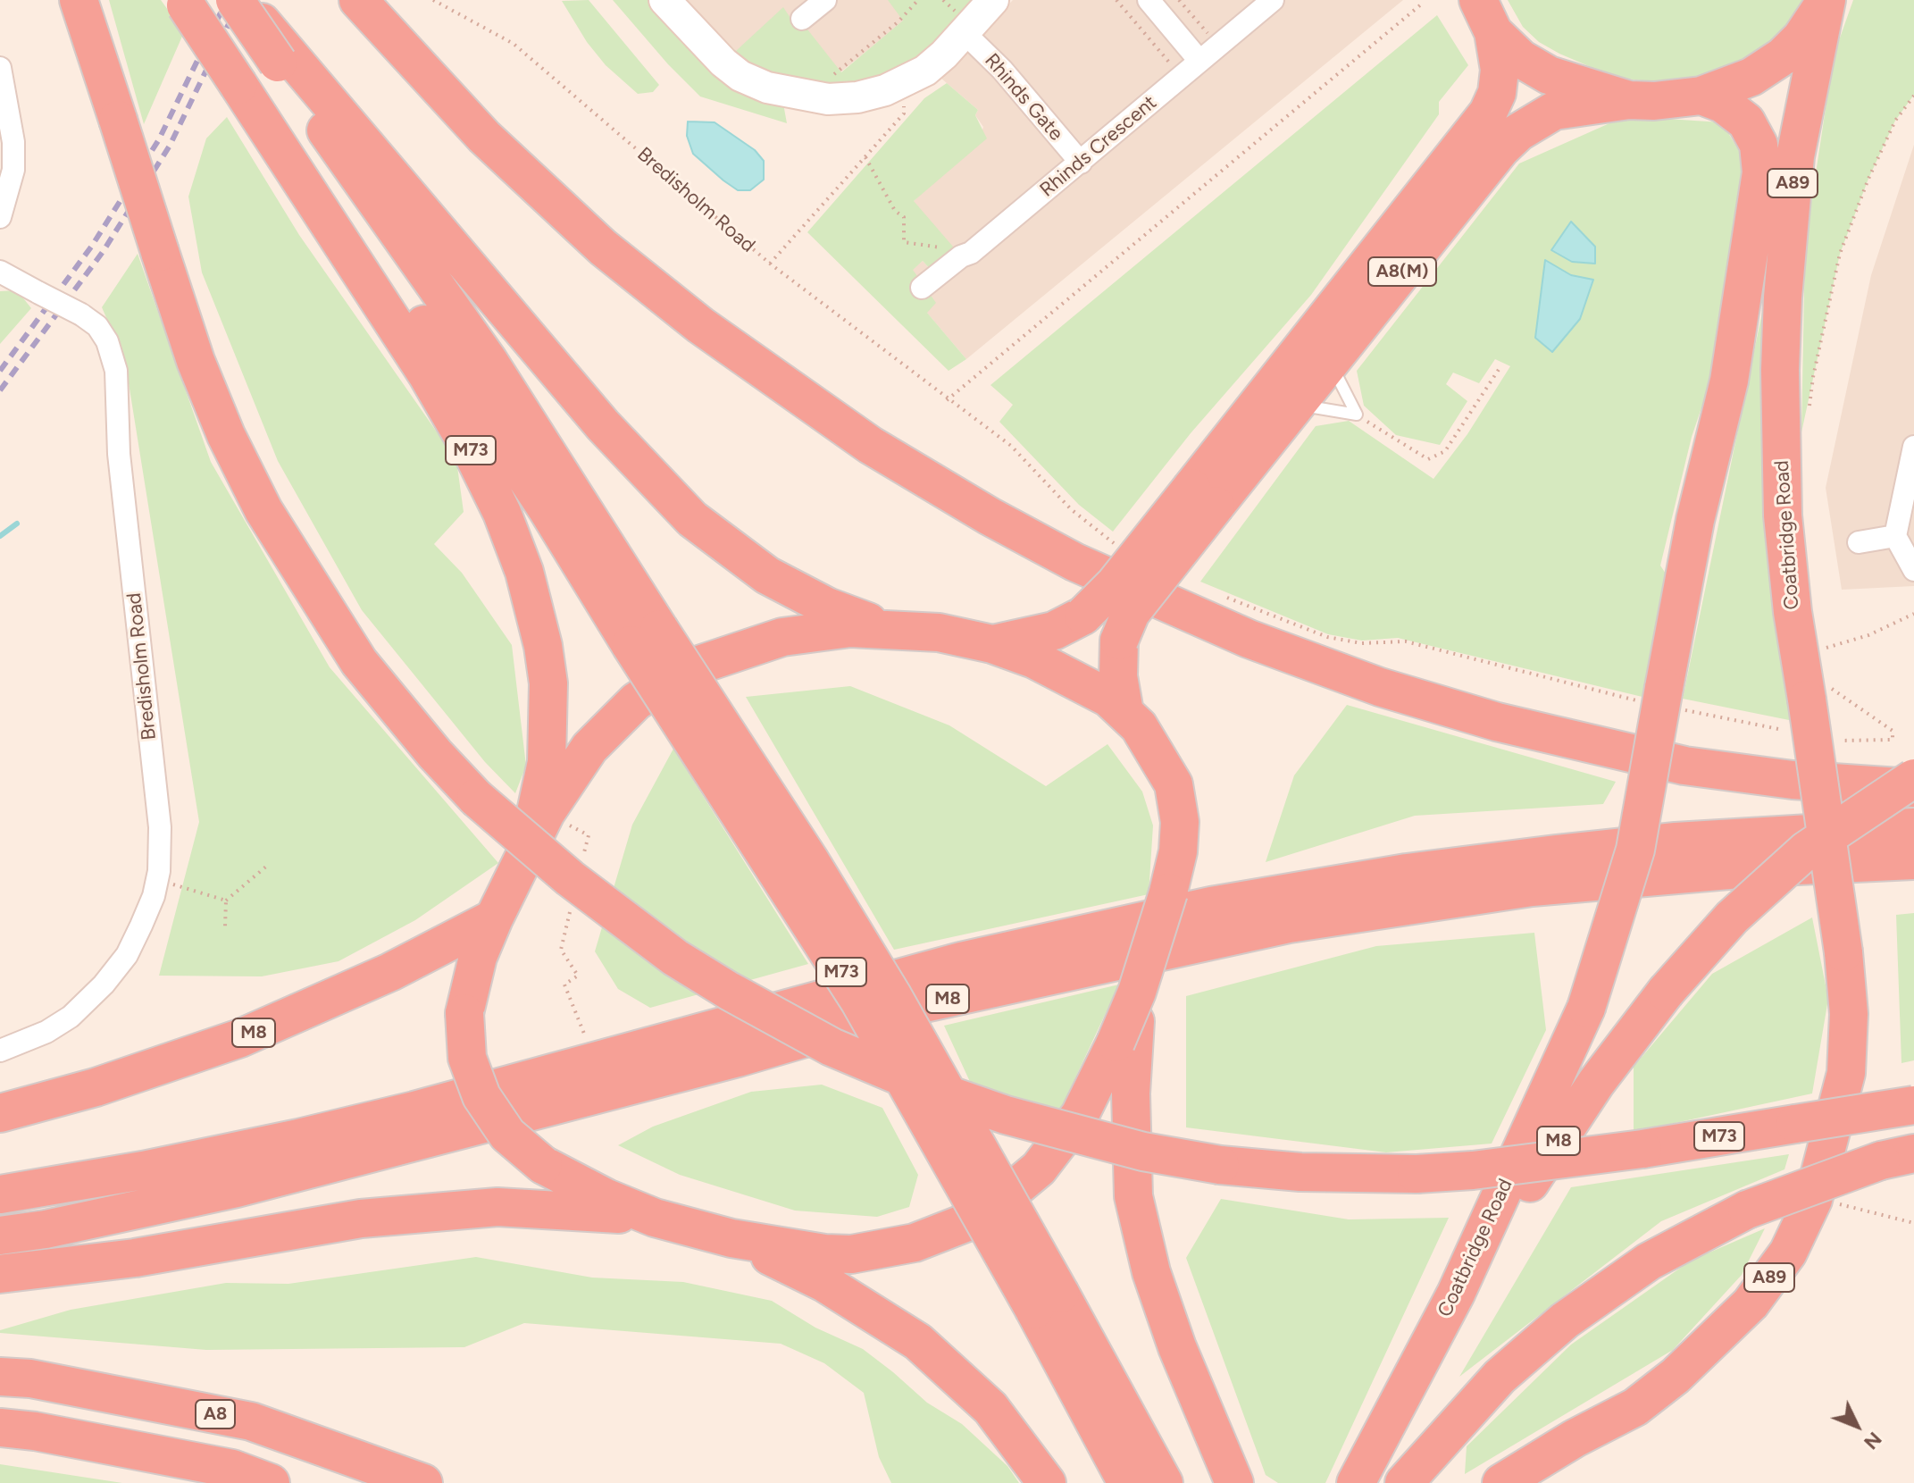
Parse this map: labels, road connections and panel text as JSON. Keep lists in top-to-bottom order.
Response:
{
  "streets": {
    "highway": [
      "A89",
      "A8(M)",
      "M73",
      "Coatbridge Road",
      "M8",
      "A8"
    ],
    "street": ["Rhinds Gate", "Rhinds Crescent", "Bredisholm Road"]
  },
  "crossings": [
    ["Rhinds Gate", "Rhinds Crescent"],
    ["A89", "Coatbridge Road"],
    ["Coatbridge Road", "M8"]
  ],
  "north": "bottom right"
}
